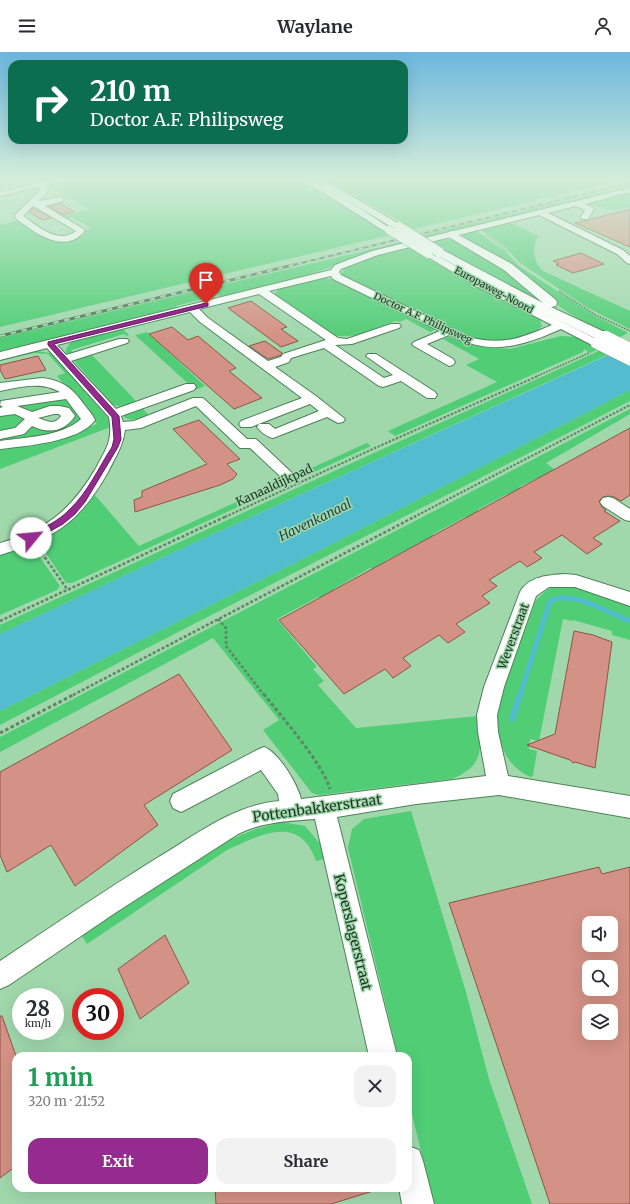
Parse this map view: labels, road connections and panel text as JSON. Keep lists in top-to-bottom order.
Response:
{
  "streets": {
    "main road": ["Europaweg-Noord"],
    "street": [
      "Doctor A.F. Philipsweg",
      "Weverstraat",
      "Pottenbakkerstraat",
      "Koperslagerstraat"
    ],
    "path": ["Kanaaldijkpad"]
  },
  "crossings": [
    ["Europaweg-Noord", "Doctor A.F. Philipsweg"],
    ["Weverstraat", "Pottenbakkerstraat"],
    ["Pottenbakkerstraat", "Koperslagerstraat"]
  ],
  "water": ["Havenkanaal"],
  "page": {
    "header": "Waylane",
    "turn": ["210 m", "Doctor A.F. Philipsweg"],
    "speed": "28 km/h",
    "limit": "30",
    "heading": ["1 min", "320 m · 21:52"],
    "buttons": ["Exit", "Share"]
  }
}
